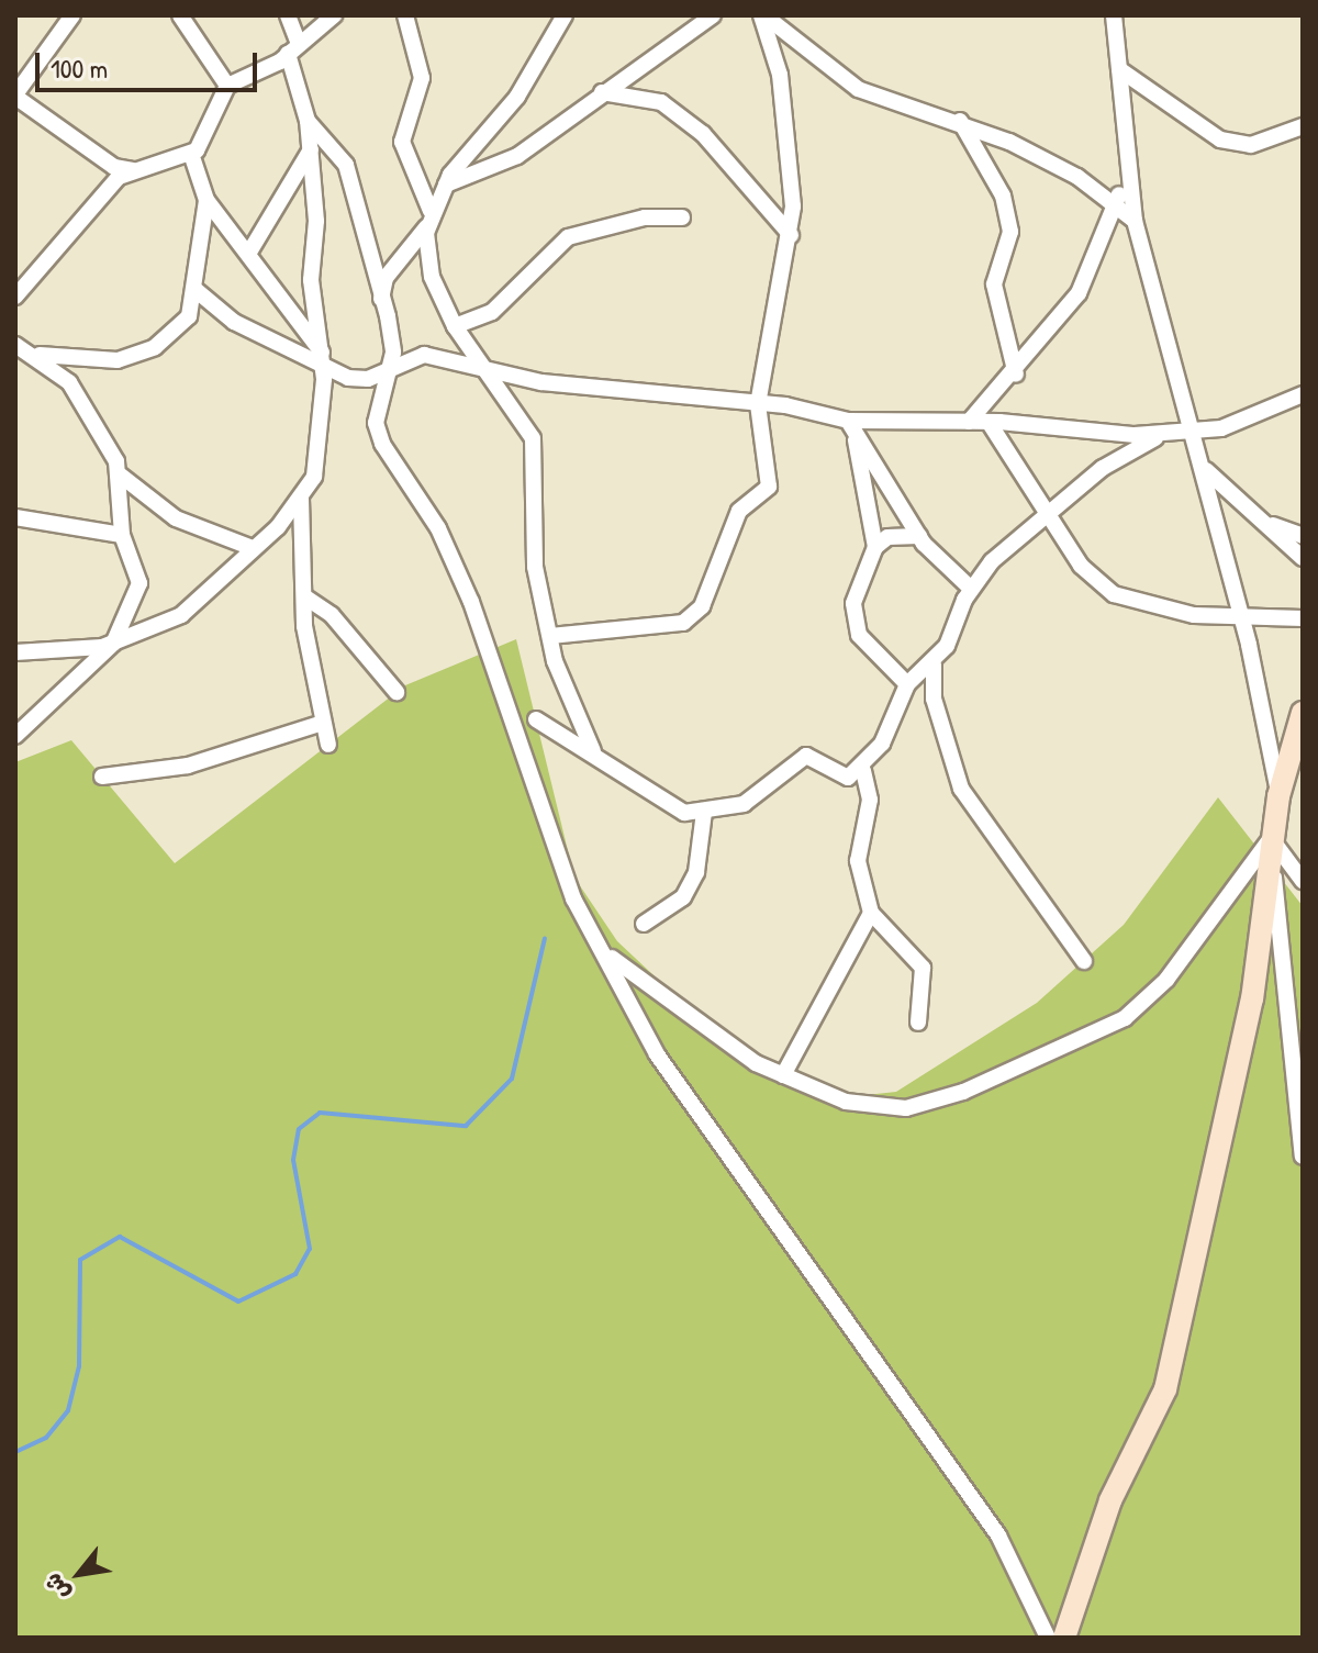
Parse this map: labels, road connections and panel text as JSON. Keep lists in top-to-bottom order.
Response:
{
  "scale_bar": "100 m",
  "north": "bottom left"
}
